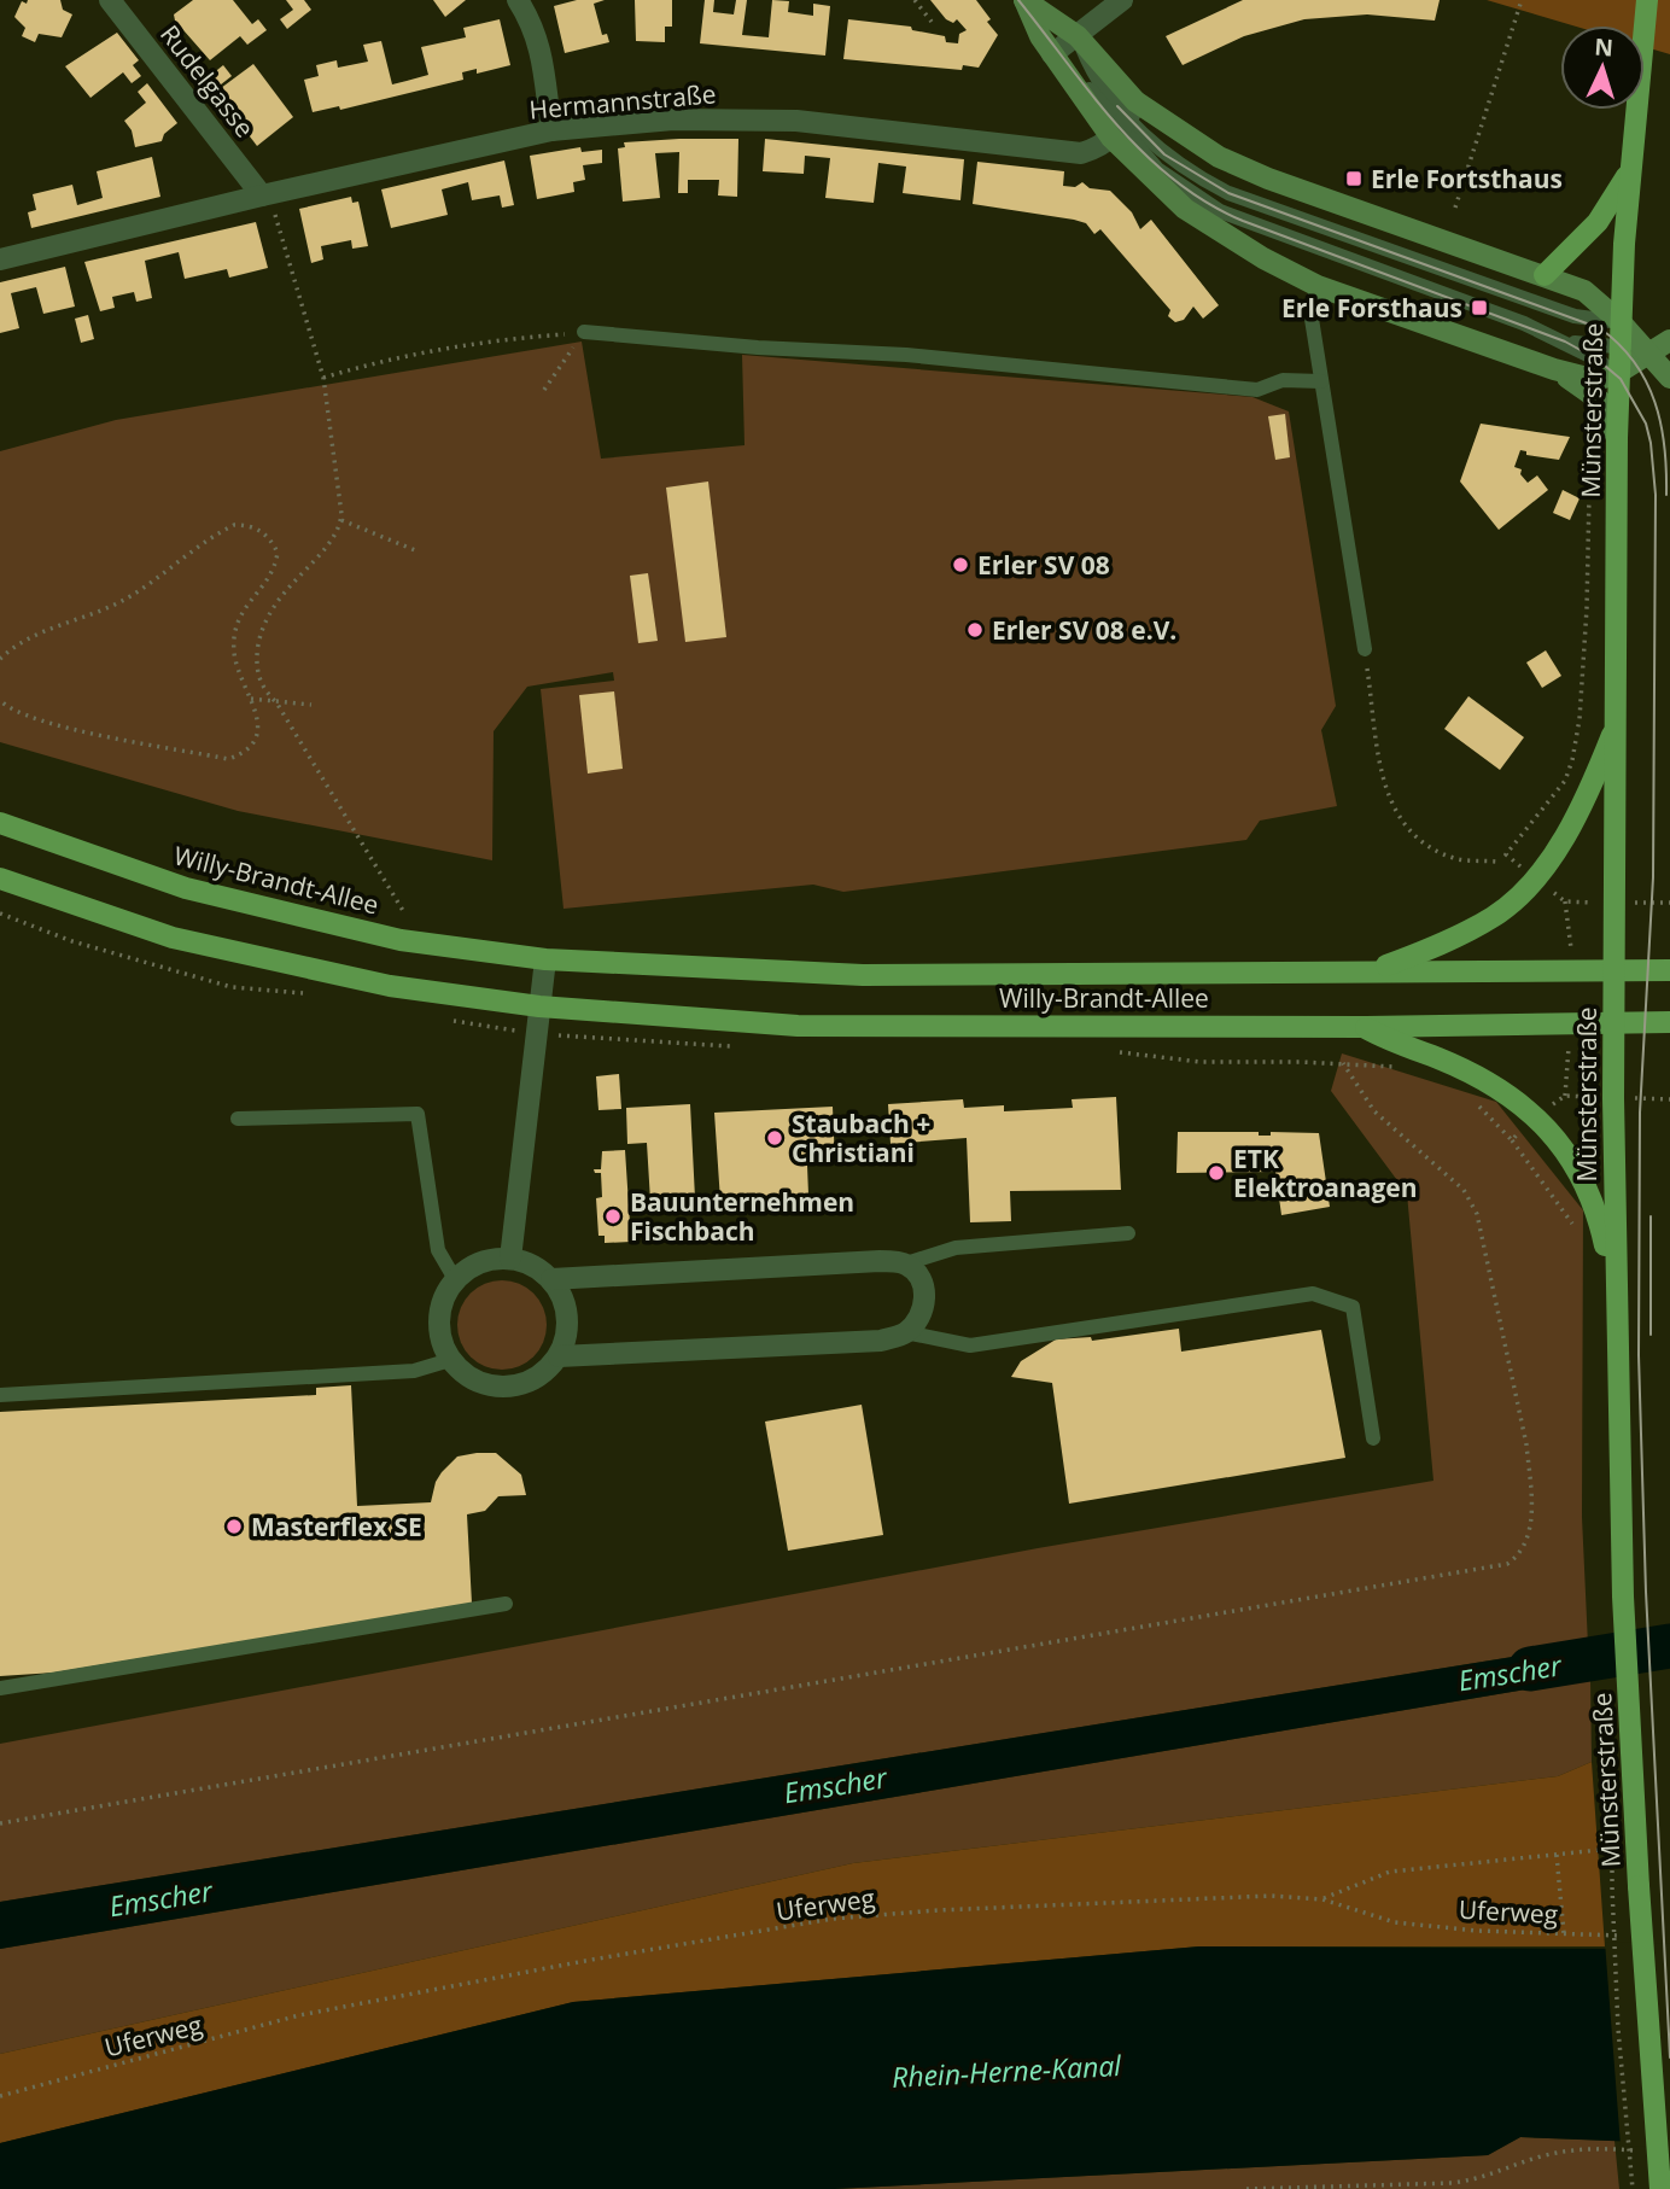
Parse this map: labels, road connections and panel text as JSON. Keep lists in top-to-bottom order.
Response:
{
  "streets": {
    "main road": ["Münsterstraße", "Willy-Brandt-Allee"],
    "street": ["Rudelgasse", "Hermannstraße"],
    "path": ["Uferweg"]
  },
  "crossings": [
    ["Rudelgasse", "Hermannstraße"],
    ["Münsterstraße", "Willy-Brandt-Allee"]
  ],
  "water": ["Emscher", "Rhein-Herne-Kanal"],
  "places": {
    "transit": ["Erle Fortsthaus", "Erle Forsthaus"],
    "other": [
      "Erler SV 08",
      "Erler SV 08 e.V.",
      "Staubach + Christiani",
      "ETK Elektroanagen",
      "Bauunternehmen Fischbach",
      "Masterflex SE"
    ]
  },
  "north": "top"
}
